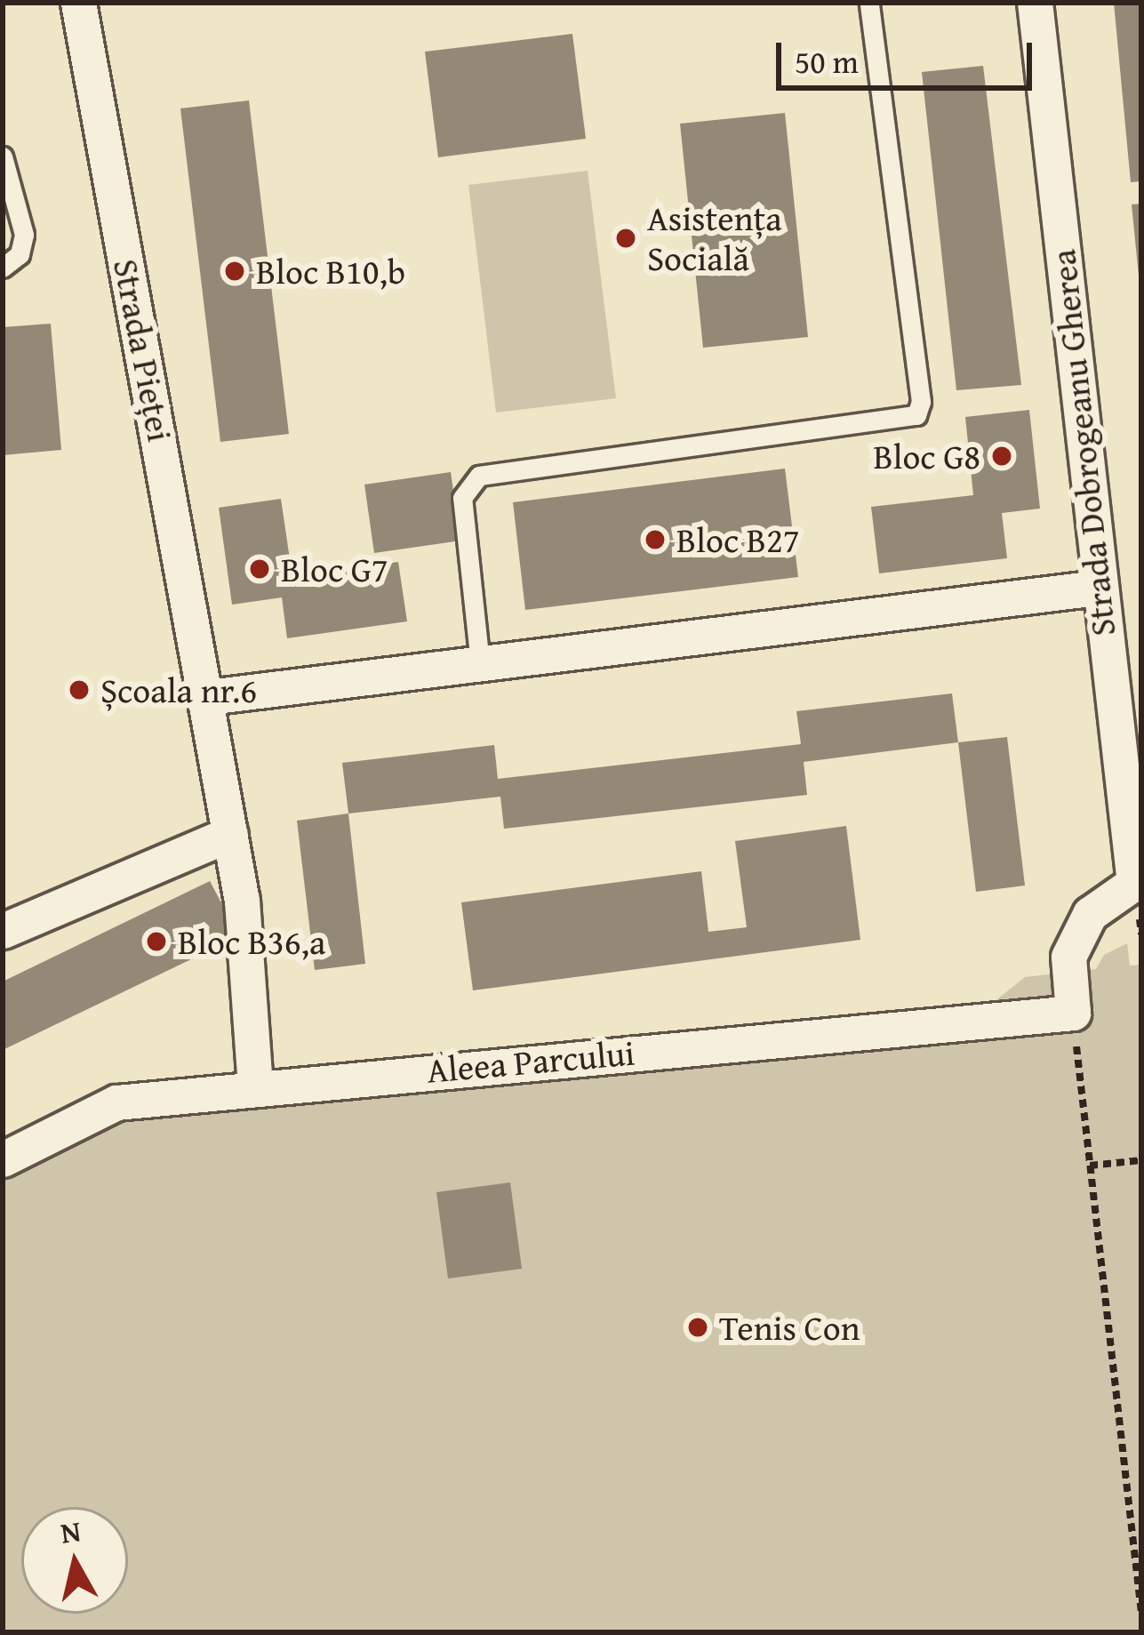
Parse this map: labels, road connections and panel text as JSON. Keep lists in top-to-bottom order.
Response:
{
  "streets": {
    "street": ["Strada Pieței", "Strada Dobrogeanu Gherea", "Aleea Parcului"]
  },
  "crossings": [
    ["Strada Pieței", "Aleea Parcului"],
    ["Strada Dobrogeanu Gherea", "Aleea Parcului"]
  ],
  "places": [
    "Asistența Socială",
    "Bloc B10,b",
    "Bloc G8",
    "Bloc B27",
    "Bloc G7",
    "Școala nr.6",
    "Bloc B36,a",
    "Tenis Con"
  ],
  "scale_bar": "50 m",
  "north": "top"
}
